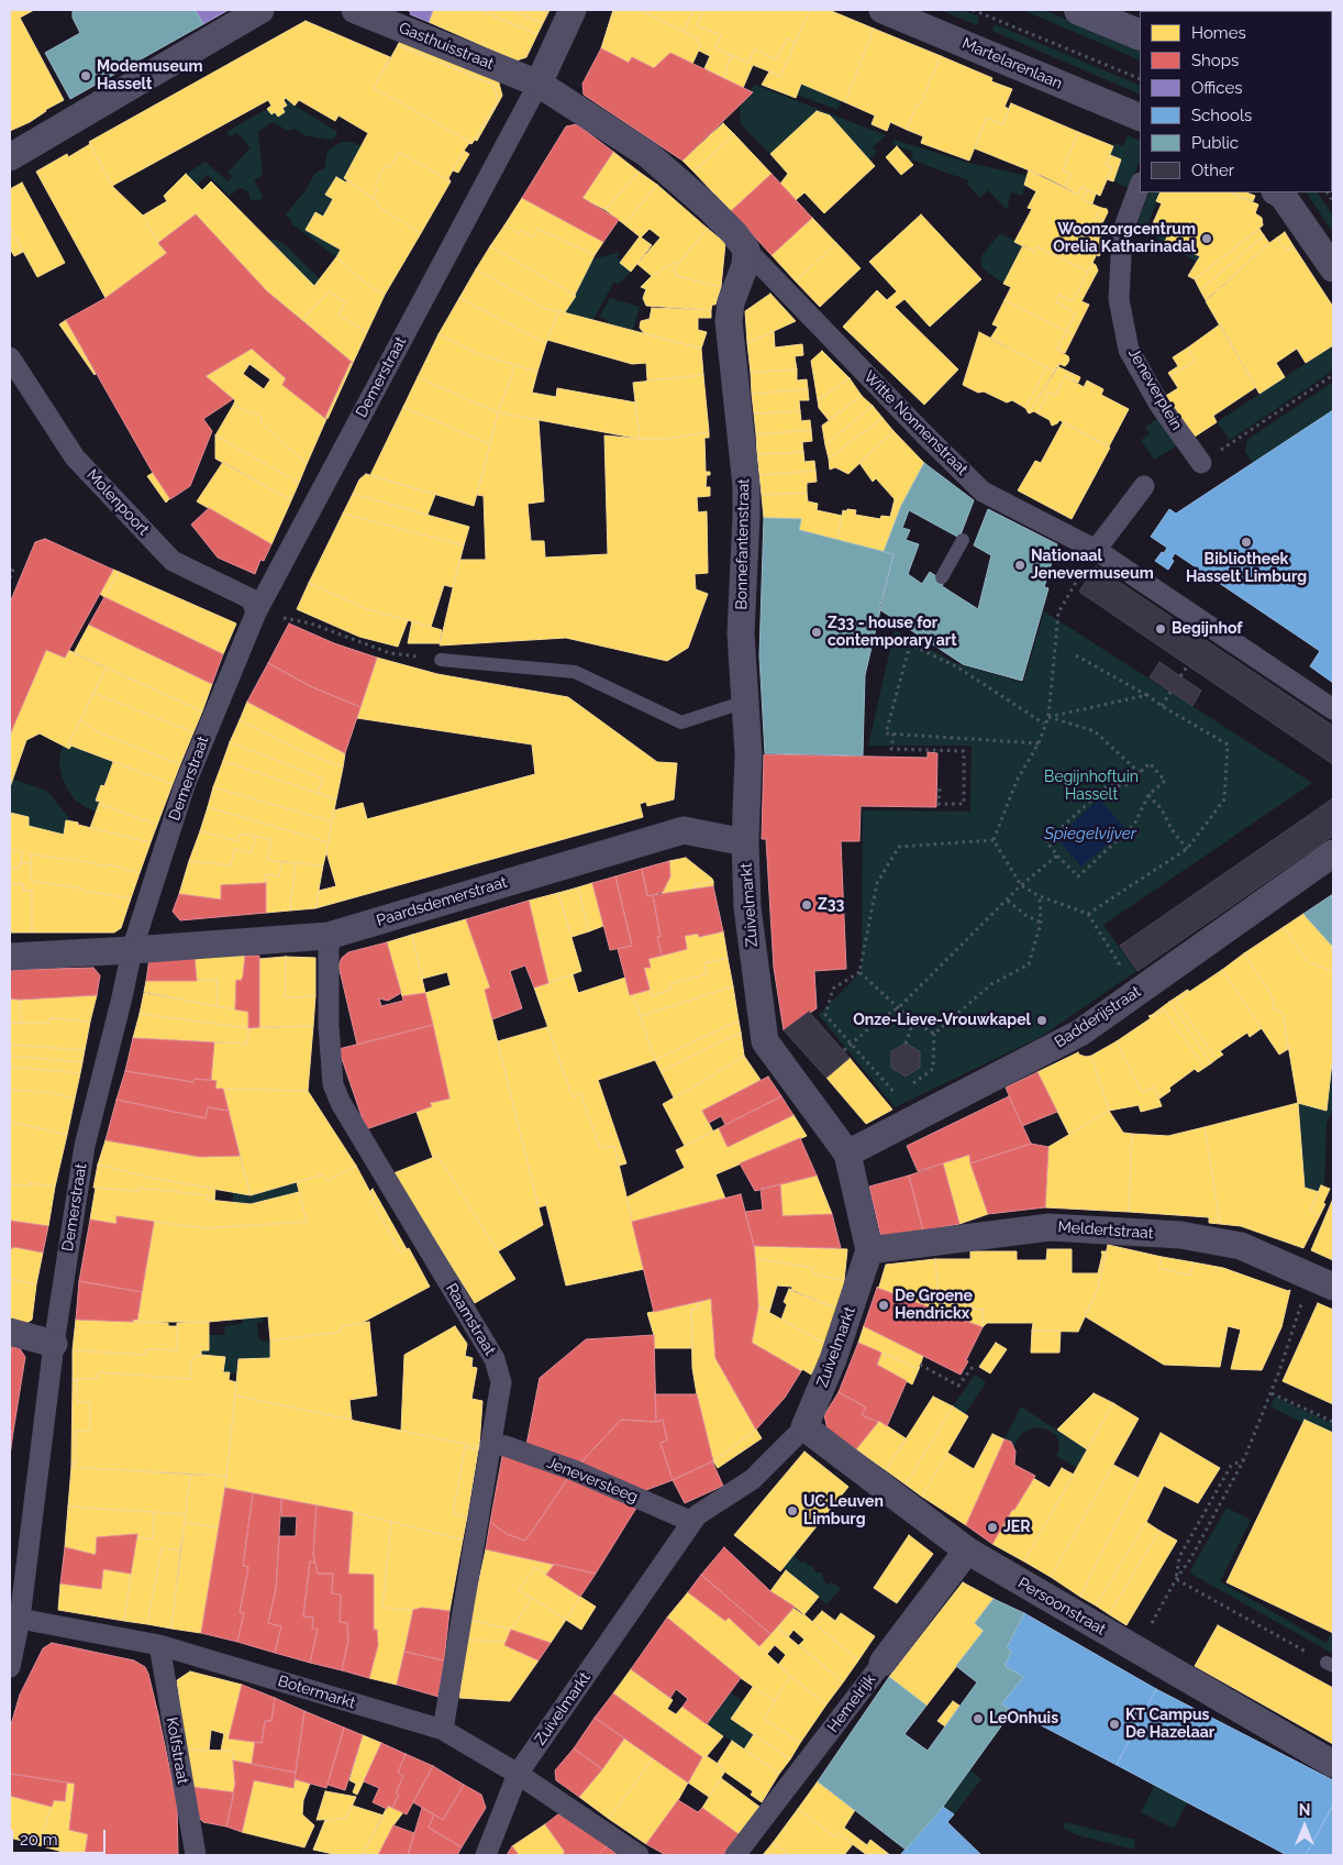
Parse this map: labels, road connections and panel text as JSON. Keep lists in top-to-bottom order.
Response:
{
  "streets": {
    "street": [
      "Gasthuisstraat",
      "Martelarenlaan",
      "Demerstraat",
      "Jeneverplein",
      "Witte Nonnenstraat",
      "Molenpoort",
      "Bonnefantenstraat",
      "Paardsdemerstraat",
      "Zuivelmarkt",
      "Badderijstraat",
      "Meldertstraat",
      "Raamstraat",
      "Jeneversteeg",
      "Persoonstraat",
      "Botermarkt",
      "Hemelrijk",
      "Kolfstraat"
    ]
  },
  "crossings": [
    ["Gasthuisstraat", "Demerstraat"],
    ["Gasthuisstraat", "Witte Nonnenstraat"],
    ["Demerstraat", "Witte Nonnenstraat"],
    ["Demerstraat", "Molenpoort"],
    ["Demerstraat", "Paardsdemerstraat"],
    ["Demerstraat", "Botermarkt"],
    ["Witte Nonnenstraat", "Bonnefantenstraat"],
    ["Bonnefantenstraat", "Paardsdemerstraat"],
    ["Bonnefantenstraat", "Zuivelmarkt"],
    ["Paardsdemerstraat", "Zuivelmarkt"],
    ["Paardsdemerstraat", "Raamstraat"],
    ["Zuivelmarkt", "Badderijstraat"],
    ["Zuivelmarkt", "Meldertstraat"],
    ["Zuivelmarkt", "Jeneversteeg"],
    ["Zuivelmarkt", "Persoonstraat"],
    ["Zuivelmarkt", "Botermarkt"],
    ["Raamstraat", "Jeneversteeg"],
    ["Raamstraat", "Botermarkt"],
    ["Persoonstraat", "Hemelrijk"],
    ["Botermarkt", "Kolfstraat"]
  ],
  "water": ["Spiegelvijver"],
  "parks": ["Begijnhoftuin Hasselt"],
  "places": [
    "Modemuseum Hasselt",
    "Woonzorgcentrum Orelia Katharinadal",
    "Bibliotheek Hasselt Limburg",
    "Nationaal Jenevermuseum",
    "Begijnhof",
    "Z33 - house for contemporary art",
    "Z33",
    "Onze-Lieve-Vrouwkapel",
    "De Groene Hendrickx",
    "UC Leuven Limburg",
    "JER",
    "LeOnhuis",
    "KT Campus De Hazelaar"
  ],
  "legend": [
    "Homes",
    "Shops",
    "Offices",
    "Schools",
    "Public",
    "Other"
  ],
  "scale_bar": "20 m",
  "north": "top"
}
